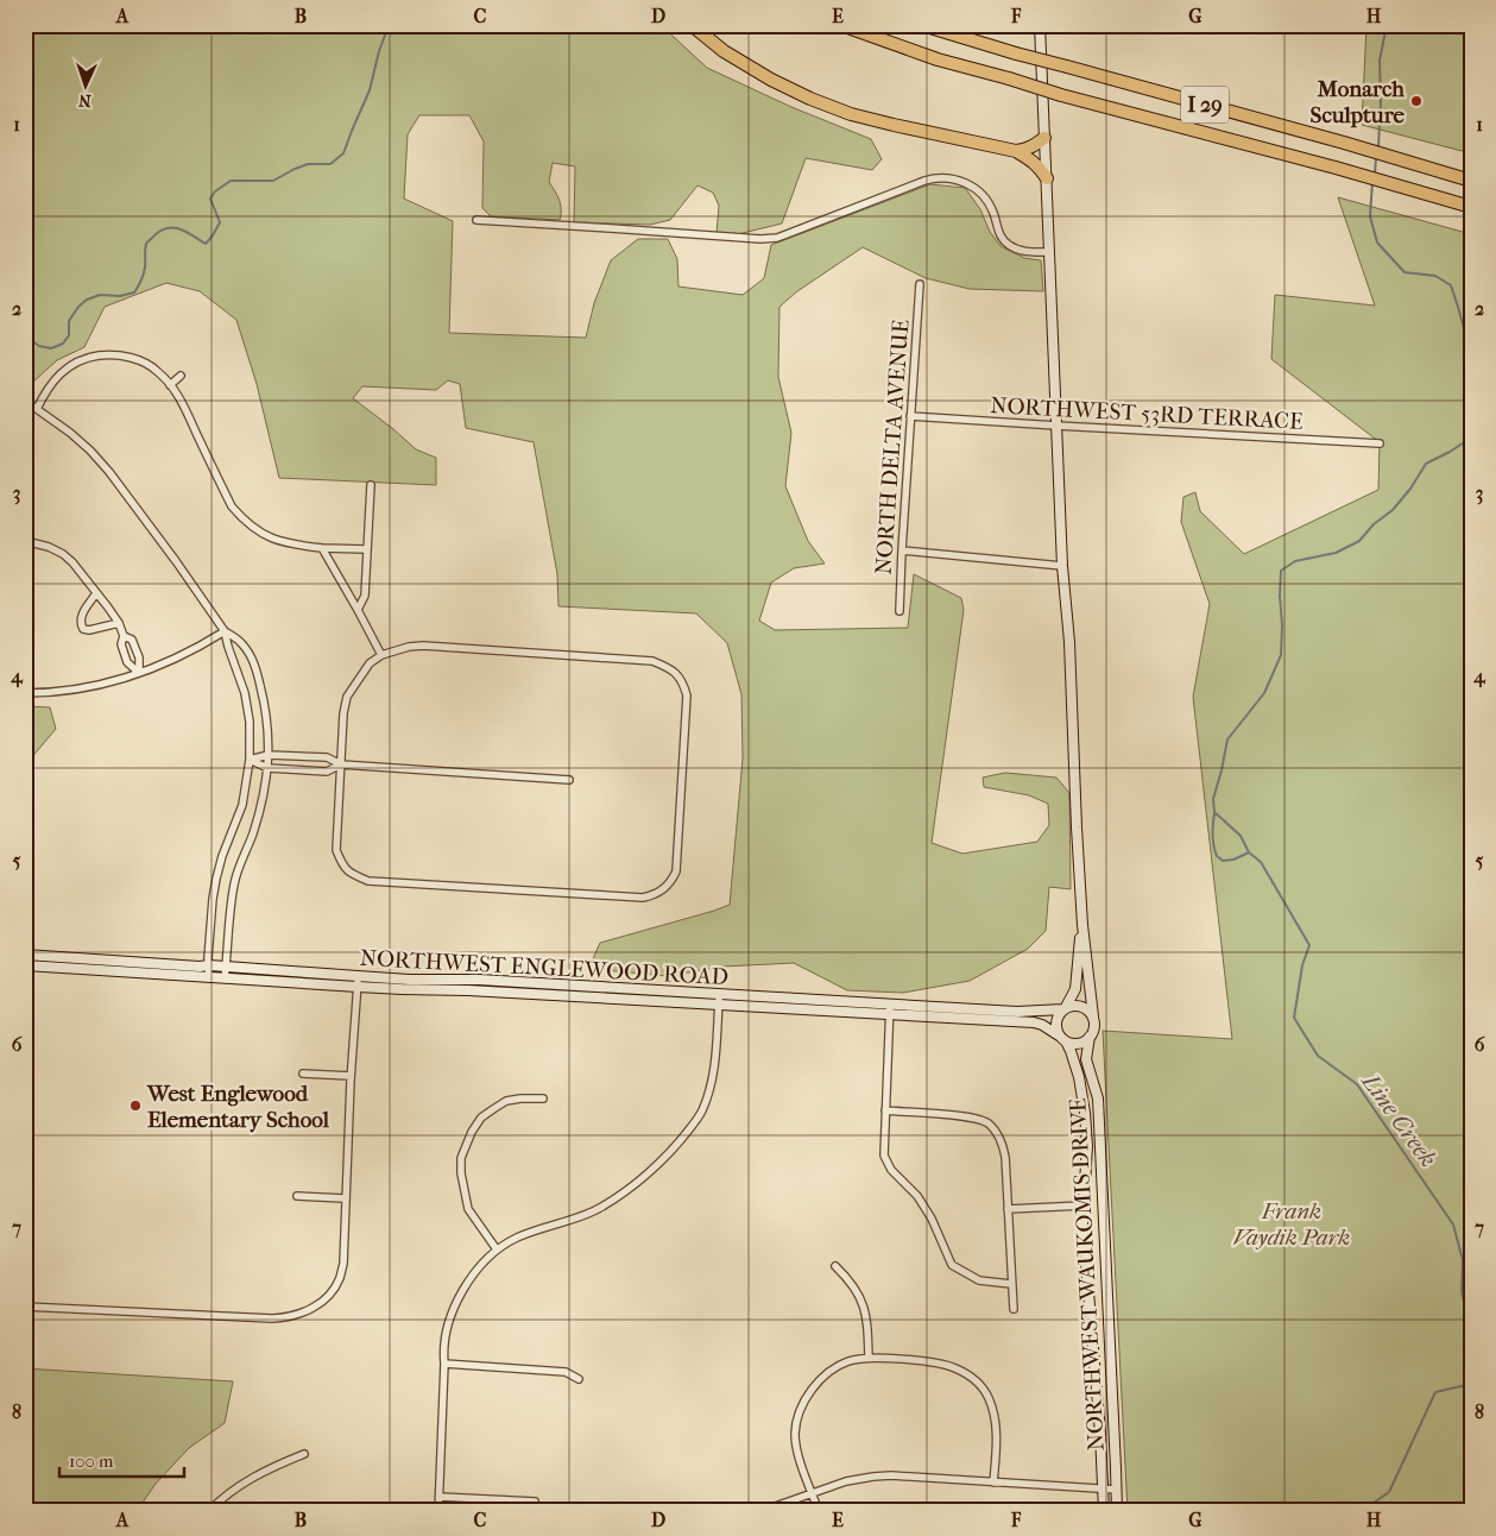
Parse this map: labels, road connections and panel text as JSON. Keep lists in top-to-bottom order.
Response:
{
  "streets": {
    "highway": ["I 29"],
    "main road": ["NORTHWEST ENGLEWOOD ROAD", "NORTHWEST WAUKOMIS DRIVE"],
    "street": ["NORTHWEST 53RD TERRACE", "NORTH DELTA AVENUE"]
  },
  "crossings": [
    ["NORTHWEST 53RD TERRACE", "NORTH DELTA AVENUE"],
    ["NORTHWEST ENGLEWOOD ROAD", "NORTHWEST WAUKOMIS DRIVE"]
  ],
  "water": ["Line Creek"],
  "parks": ["Frank Vaydik Park"],
  "places": ["Monarch Sculpture", "West Englewood Elementary School"],
  "scale_bar": "100 m",
  "north": "bottom",
  "grid": {
    "columns": [
      "A",
      "B",
      "C",
      "D",
      "E",
      "F",
      "G",
      "H"
    ],
    "rows": [
      "1",
      "2",
      "3",
      "4",
      "5",
      "6",
      "7",
      "8"
    ]
  }
}
